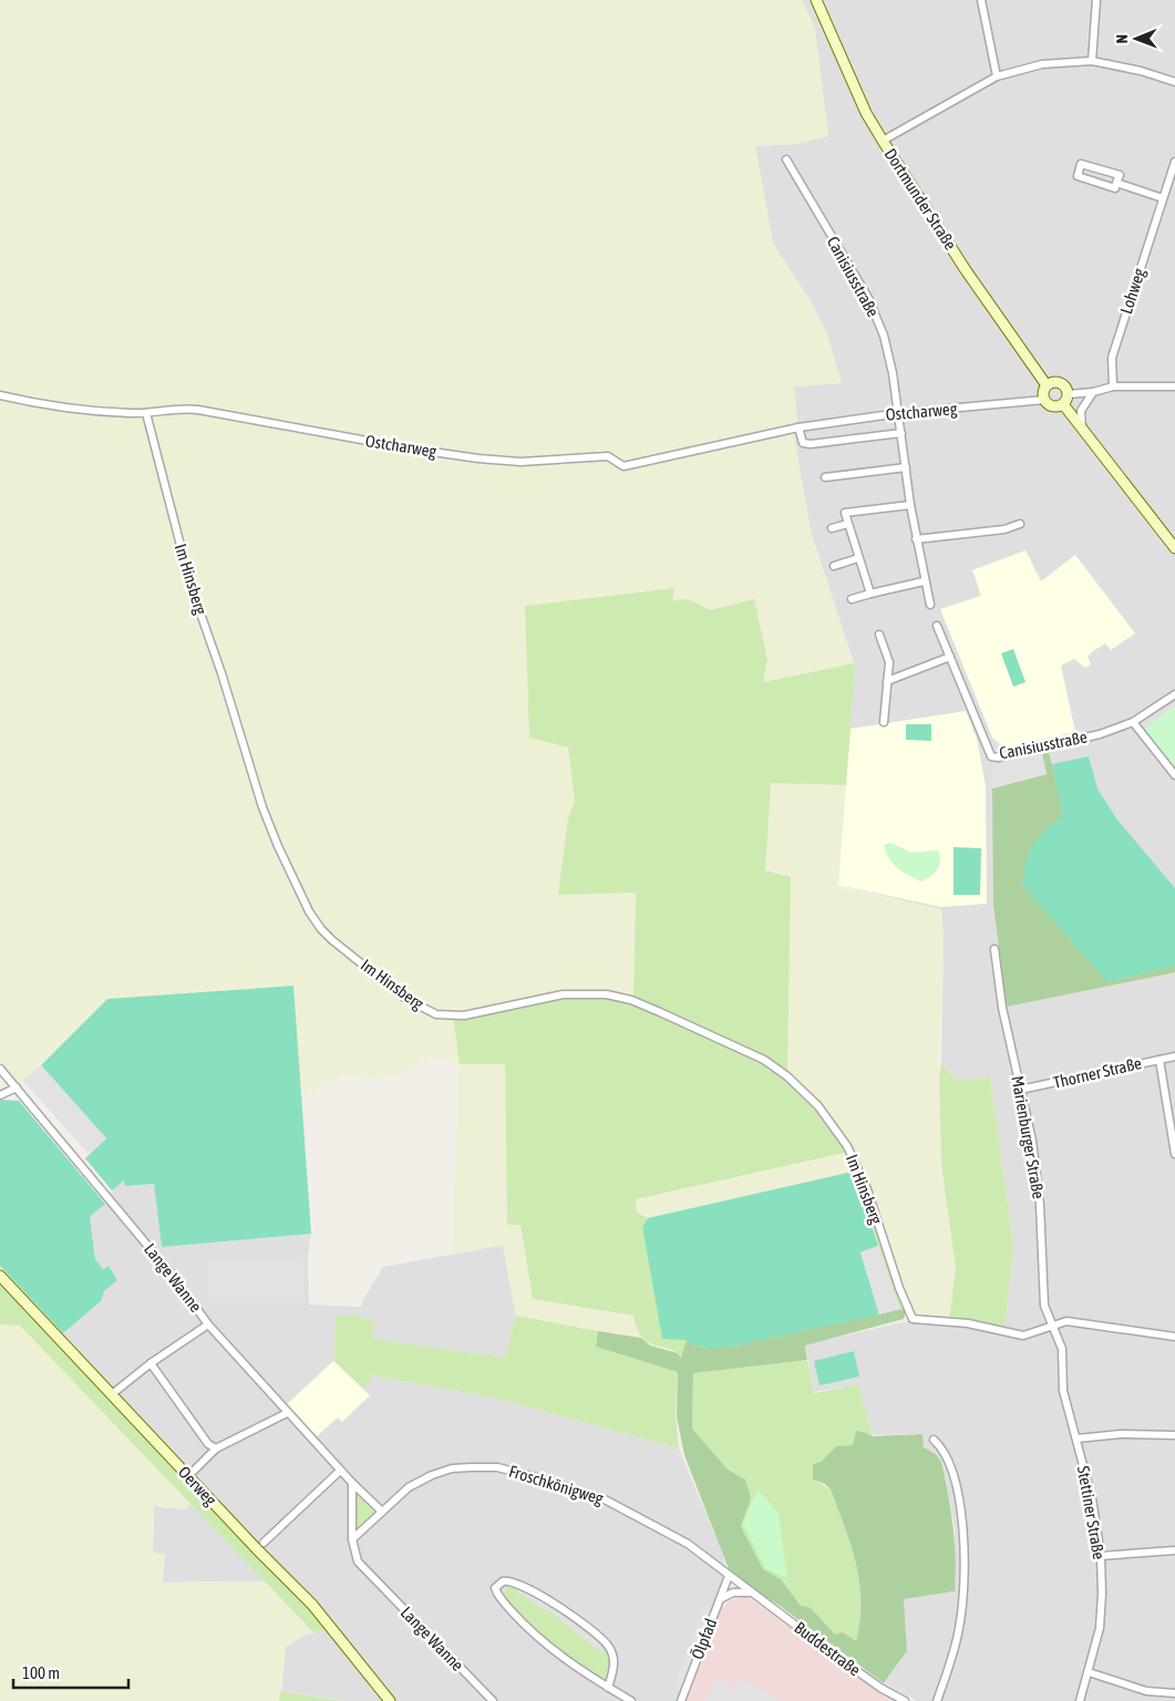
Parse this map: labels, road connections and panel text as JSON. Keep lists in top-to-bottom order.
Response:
{
  "streets": {
    "main road": ["Dortmunder Straße", "Oerweg"],
    "street": [
      "Canisiusstraße",
      "Lohweg",
      "Ostcharweg",
      "Im Hinsberg",
      "Thorner Straße",
      "Marienburger Straße",
      "Lange Wanne",
      "Froschkönigweg",
      "Stettiner Straße",
      "Ölpfad",
      "Buddestraße"
    ]
  },
  "crossings": [
    ["Dortmunder Straße", "Ostcharweg"],
    ["Canisiusstraße", "Ostcharweg"],
    ["Ostcharweg", "Im Hinsberg"],
    ["Im Hinsberg", "Marienburger Straße"],
    ["Im Hinsberg", "Stettiner Straße"],
    ["Thorner Straße", "Marienburger Straße"],
    ["Marienburger Straße", "Stettiner Straße"],
    ["Lange Wanne", "Froschkönigweg"],
    ["Froschkönigweg", "Ölpfad"],
    ["Froschkönigweg", "Buddestraße"],
    ["Ölpfad", "Buddestraße"]
  ],
  "scale_bar": "100 m",
  "north": "left"
}
